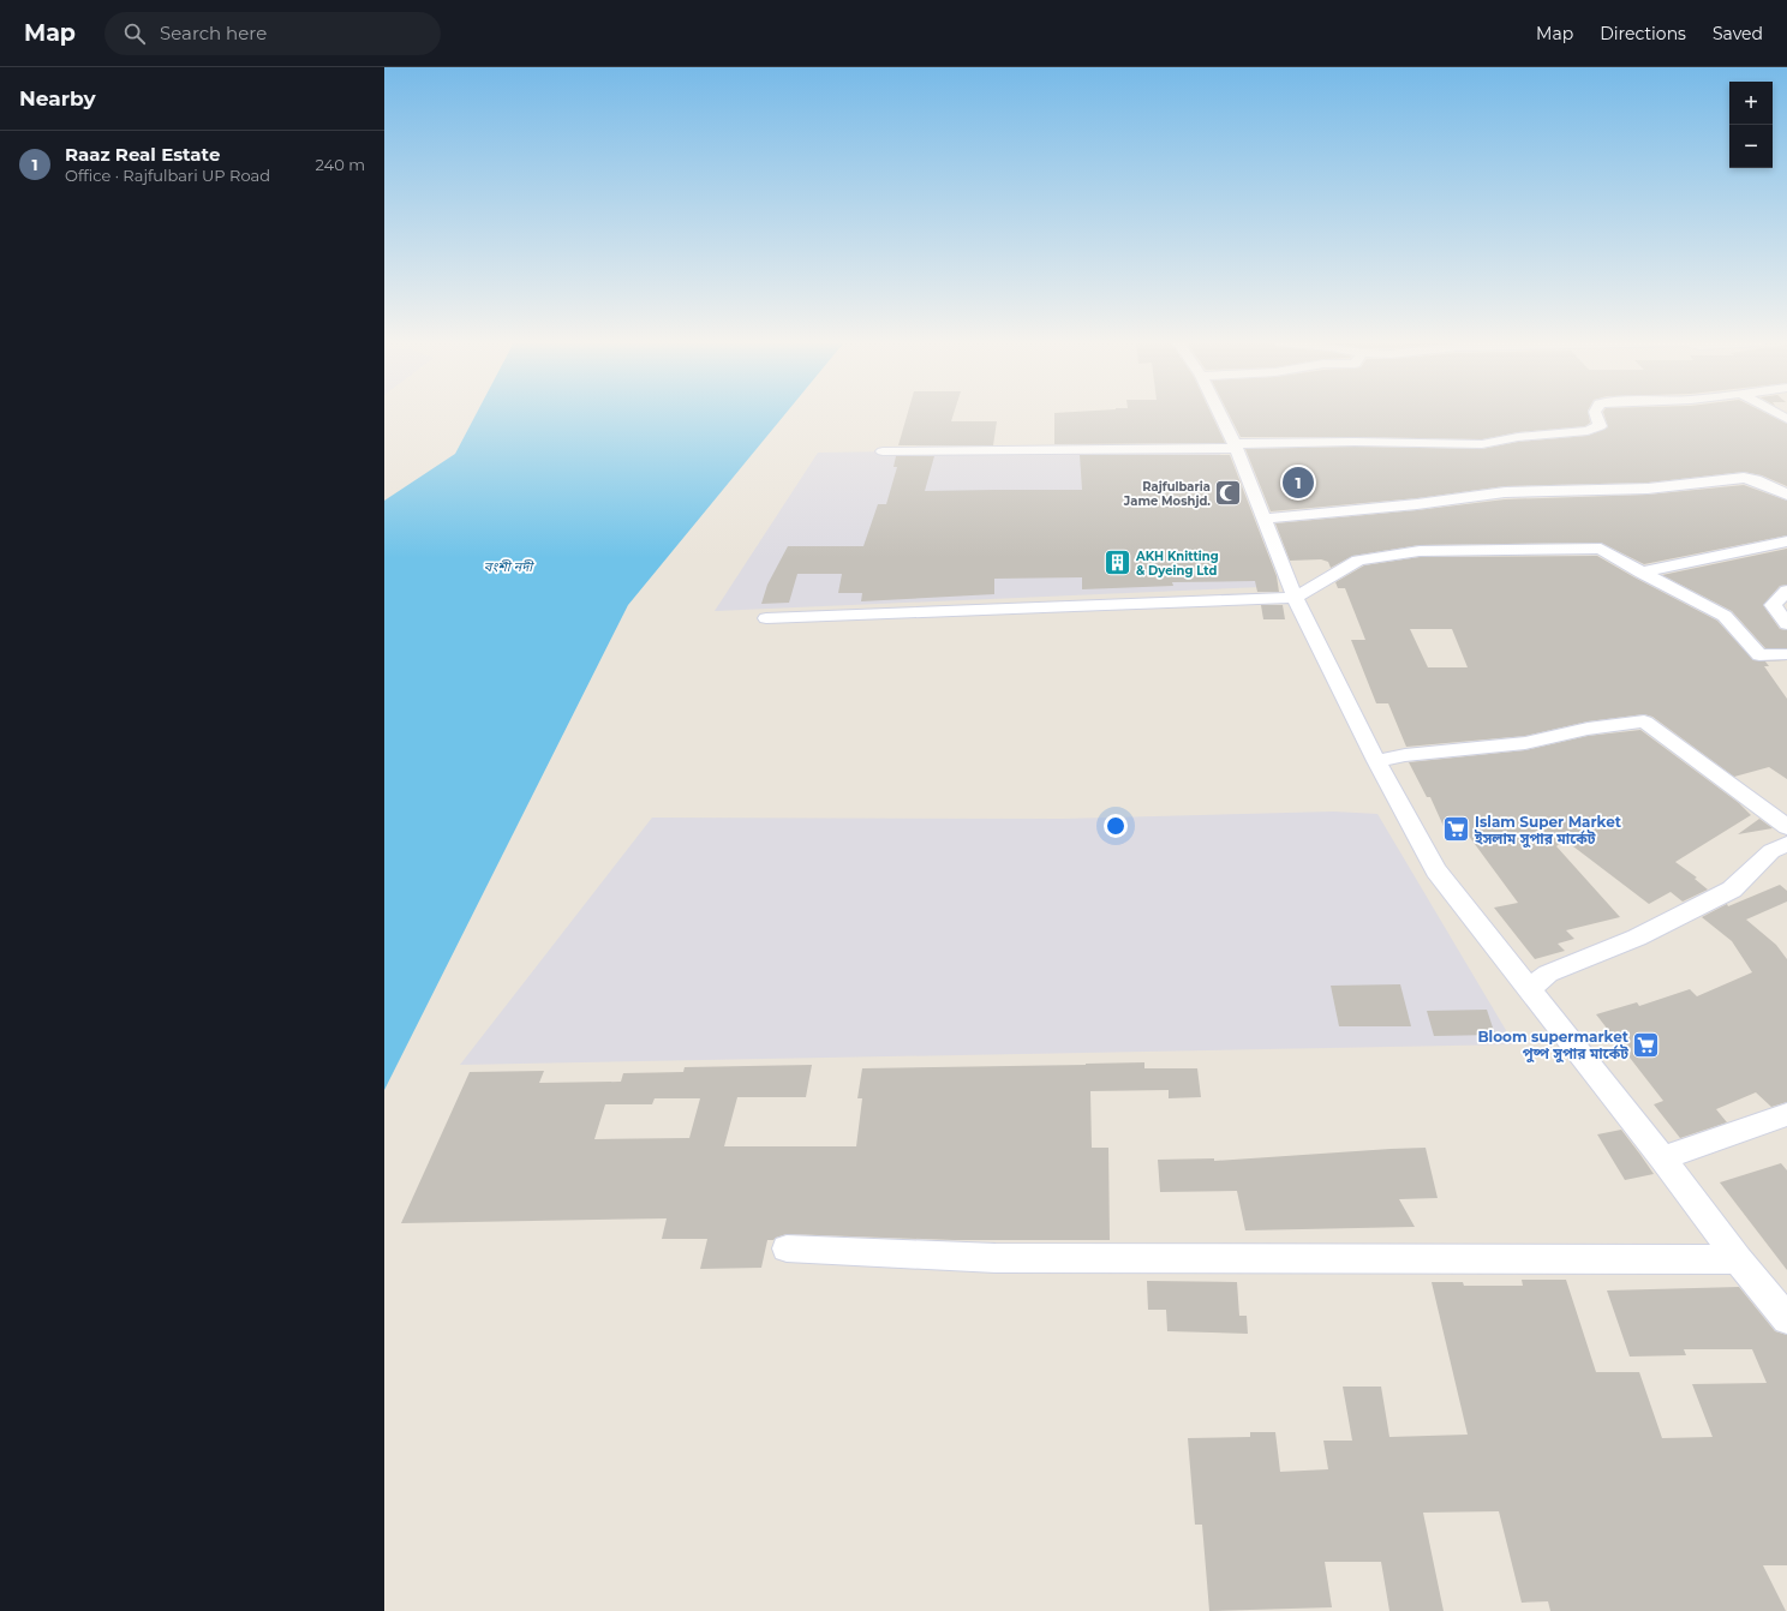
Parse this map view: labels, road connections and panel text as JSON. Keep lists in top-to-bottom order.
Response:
{
  "water": ["বংশী নদী"],
  "places": {
    "mosque": ["Rajfulbaria Jame Moshjd."],
    "building": ["AKH Knitting & Dyeing Ltd"],
    "supermarket": ["Islam Super Market ইসলাম সুপার মার্কেট", "Bloom supermarket পুষ্প সুপার মার্কেট"]
  },
  "page": {
    "header": "Map",
    "search": "Search here",
    "nav": ["Map", "Directions", "Saved"],
    "heading": "Nearby",
    "map_buttons": ["+", "−"],
    "list": [
      {
        "mark": "1",
        "name": "Raaz Real Estate",
        "note": "Office · Rajfulbari UP Road",
        "value": "240 m"
      }
    ],
    "pins": "1"
  }
}
